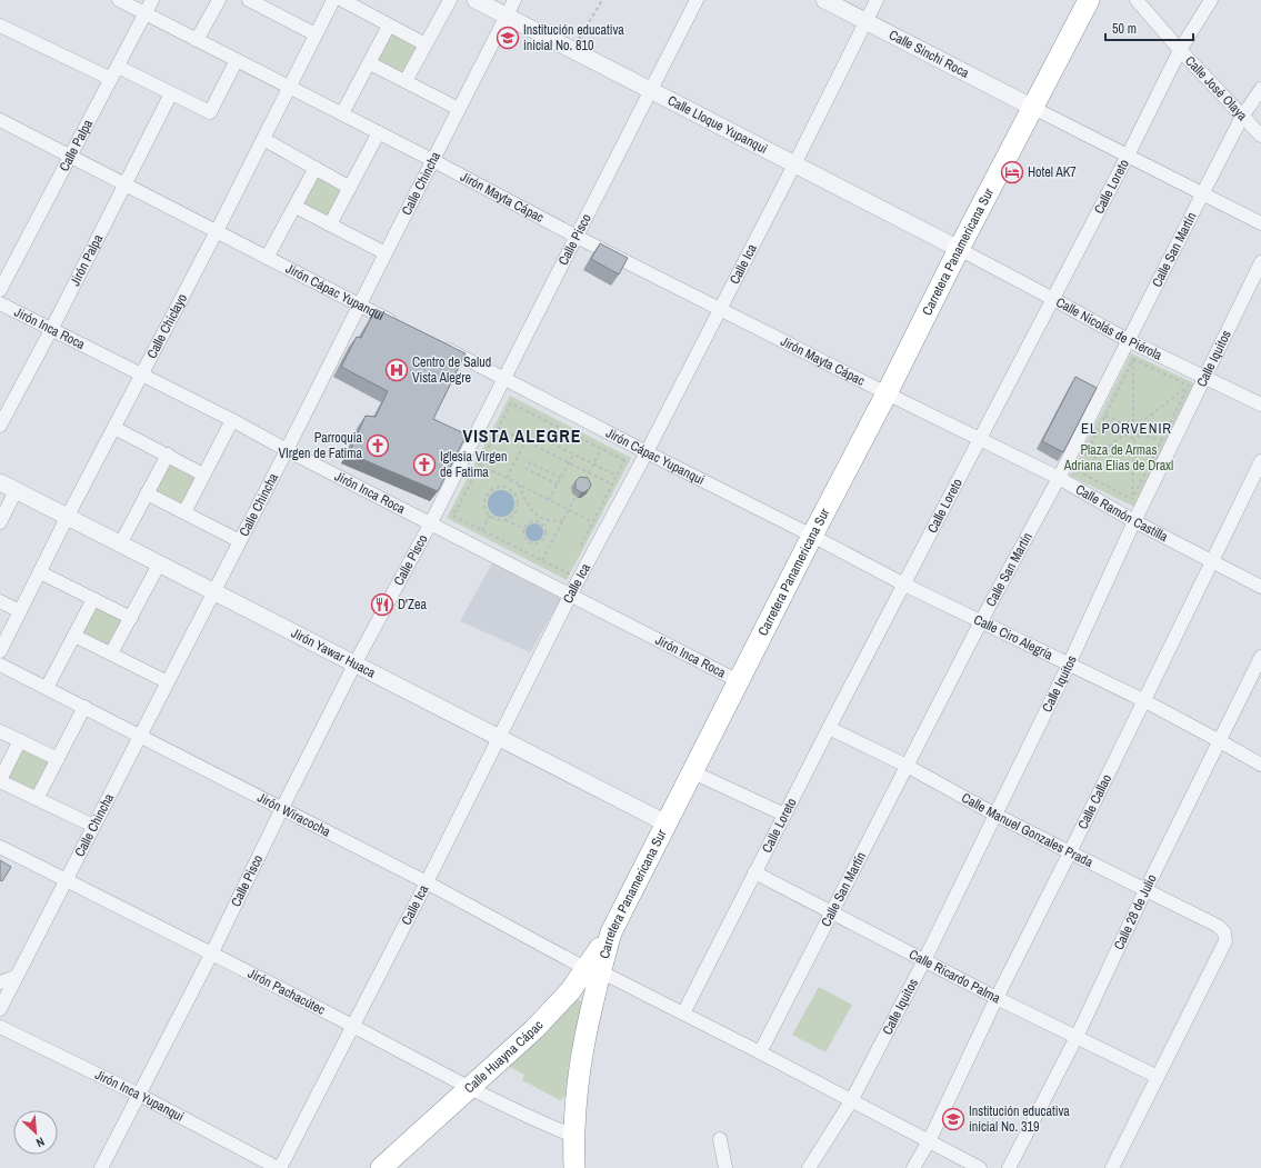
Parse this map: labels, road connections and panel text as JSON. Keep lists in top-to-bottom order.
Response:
{
  "streets": {
    "highway": ["Carretera Panamericana Sur", "Calle Huayna Cápac"],
    "street": [
      "Calle Sinchi Roca",
      "Calle José Olaya",
      "Calle Lloque Yupanqui",
      "Calle Palpa",
      "Calle Chincha",
      "Calle Loreto",
      "Jirón Mayta Cápac",
      "Calle Pisco",
      "Calle San Martín",
      "Jirón Palpa",
      "Calle Ica",
      "Jirón Cápac Yupanqui",
      "Calle Chiclayo",
      "Jirón Inca Roca",
      "Calle Nicolás de Piérola",
      "Calle Iquitos",
      "Calle Ramón Castilla",
      "Calle Ciro Alegría",
      "Jirón Yawar Huaca",
      "Calle Callao",
      "Jirón Wiracocha",
      "Calle Manuel Gonzales Prada",
      "Calle 28 de Julio",
      "Calle Ricardo Palma",
      "Jirón Pachacútec",
      "Jirón Inca Yupanqui"
    ]
  },
  "crossings": [
    ["Calle Sinchi Roca", "Carretera Panamericana Sur"],
    ["Calle Sinchi Roca", "Calle Ica"],
    ["Calle José Olaya", "Calle Loreto"],
    ["Calle José Olaya", "Calle San Martín"],
    ["Calle Lloque Yupanqui", "Calle Chincha"],
    ["Calle Lloque Yupanqui", "Calle Pisco"],
    ["Calle Lloque Yupanqui", "Carretera Panamericana Sur"],
    ["Calle Lloque Yupanqui", "Calle Ica"],
    ["Calle Lloque Yupanqui", "Calle Nicolás de Piérola"],
    ["Calle Palpa", "Jirón Mayta Cápac"],
    ["Calle Palpa", "Jirón Cápac Yupanqui"],
    ["Calle Chincha", "Jirón Mayta Cápac"],
    ["Calle Chincha", "Jirón Cápac Yupanqui"],
    ["Calle Chincha", "Jirón Inca Roca"],
    ["Calle Chincha", "Jirón Yawar Huaca"],
    ["Calle Chincha", "Jirón Wiracocha"],
    ["Calle Chincha", "Jirón Pachacútec"],
    ["Calle Loreto", "Calle Nicolás de Piérola"],
    ["Calle Loreto", "Calle Ramón Castilla"],
    ["Calle Loreto", "Calle Ciro Alegría"],
    ["Calle Loreto", "Jirón Wiracocha"],
    ["Calle Loreto", "Calle Manuel Gonzales Prada"],
    ["Calle Loreto", "Calle Ricardo Palma"],
    ["Jirón Mayta Cápac", "Calle Pisco"],
    ["Jirón Mayta Cápac", "Carretera Panamericana Sur"],
    ["Jirón Mayta Cápac", "Calle Ica"],
    ["Jirón Mayta Cápac", "Calle Chiclayo"],
    ["Jirón Mayta Cápac", "Calle Ramón Castilla"],
    ["Calle Pisco", "Jirón Cápac Yupanqui"],
    ["Calle Pisco", "Jirón Inca Roca"],
    ["Calle Pisco", "Jirón Yawar Huaca"],
    ["Calle Pisco", "Jirón Wiracocha"],
    ["Calle Pisco", "Jirón Pachacútec"],
    ["Calle Pisco", "Jirón Inca Yupanqui"],
    ["Calle San Martín", "Calle Nicolás de Piérola"],
    ["Calle San Martín", "Calle Ramón Castilla"],
    ["Calle San Martín", "Calle Ciro Alegría"],
    ["Calle San Martín", "Jirón Wiracocha"],
    ["Calle San Martín", "Calle Manuel Gonzales Prada"],
    ["Calle San Martín", "Calle Ricardo Palma"],
    ["Carretera Panamericana Sur", "Jirón Cápac Yupanqui"],
    ["Carretera Panamericana Sur", "Jirón Inca Roca"],
    ["Carretera Panamericana Sur", "Calle Nicolás de Piérola"],
    ["Carretera Panamericana Sur", "Calle Ramón Castilla"],
    ["Carretera Panamericana Sur", "Calle Ciro Alegría"],
    ["Carretera Panamericana Sur", "Jirón Yawar Huaca"],
    ["Carretera Panamericana Sur", "Jirón Wiracocha"],
    ["Carretera Panamericana Sur", "Jirón Pachacútec"],
    ["Carretera Panamericana Sur", "Calle Huayna Cápac"],
    ["Jirón Palpa", "Jirón Cápac Yupanqui"],
    ["Jirón Palpa", "Jirón Inca Roca"],
    ["Calle Ica", "Jirón Cápac Yupanqui"],
    ["Calle Ica", "Jirón Inca Roca"],
    ["Calle Ica", "Jirón Yawar Huaca"],
    ["Calle Ica", "Jirón Wiracocha"],
    ["Calle Ica", "Jirón Pachacútec"],
    ["Calle Ica", "Jirón Inca Yupanqui"],
    ["Jirón Cápac Yupanqui", "Calle Chiclayo"],
    ["Jirón Cápac Yupanqui", "Calle Ciro Alegría"],
    ["Calle Chiclayo", "Jirón Inca Roca"],
    ["Calle Chiclayo", "Jirón Yawar Huaca"],
    ["Calle Nicolás de Piérola", "Calle Iquitos"],
    ["Calle Iquitos", "Calle Ramón Castilla"],
    ["Calle Iquitos", "Calle Ciro Alegría"],
    ["Calle Iquitos", "Jirón Wiracocha"],
    ["Calle Iquitos", "Calle Manuel Gonzales Prada"],
    ["Calle Iquitos", "Calle Ricardo Palma"],
    ["Calle Ramón Castilla", "Calle Callao"],
    ["Calle Ciro Alegría", "Calle Callao"],
    ["Calle Ciro Alegría", "Calle 28 de Julio"],
    ["Calle Callao", "Jirón Wiracocha"],
    ["Calle Callao", "Calle Manuel Gonzales Prada"],
    ["Calle Callao", "Calle Ricardo Palma"],
    ["Jirón Wiracocha", "Calle Huayna Cápac"],
    ["Calle Manuel Gonzales Prada", "Calle 28 de Julio"],
    ["Calle Manuel Gonzales Prada", "Calle Ricardo Palma"],
    ["Calle 28 de Julio", "Calle Ricardo Palma"],
    ["Jirón Pachacútec", "Calle Huayna Cápac"]
  ],
  "districts": ["EL PORVENIR", "VISTA ALEGRE"],
  "parks": ["Plaza de Armas Adriana Elías de Draxl"],
  "places": {
    "school or university": ["Institución educativa inicial No. 810", "Institución educativa inicial No. 319"],
    "hotel": ["Hotel AK7"],
    "hospital": ["Centro de Salud Vista Alegre"],
    "church": ["Parroquia VIrgen de Fatima", "Iglesia Virgen de Fatima"],
    "restaurant": ["D'Zea"]
  },
  "scale_bar": "50 m",
  "north": "bottom right"
}
